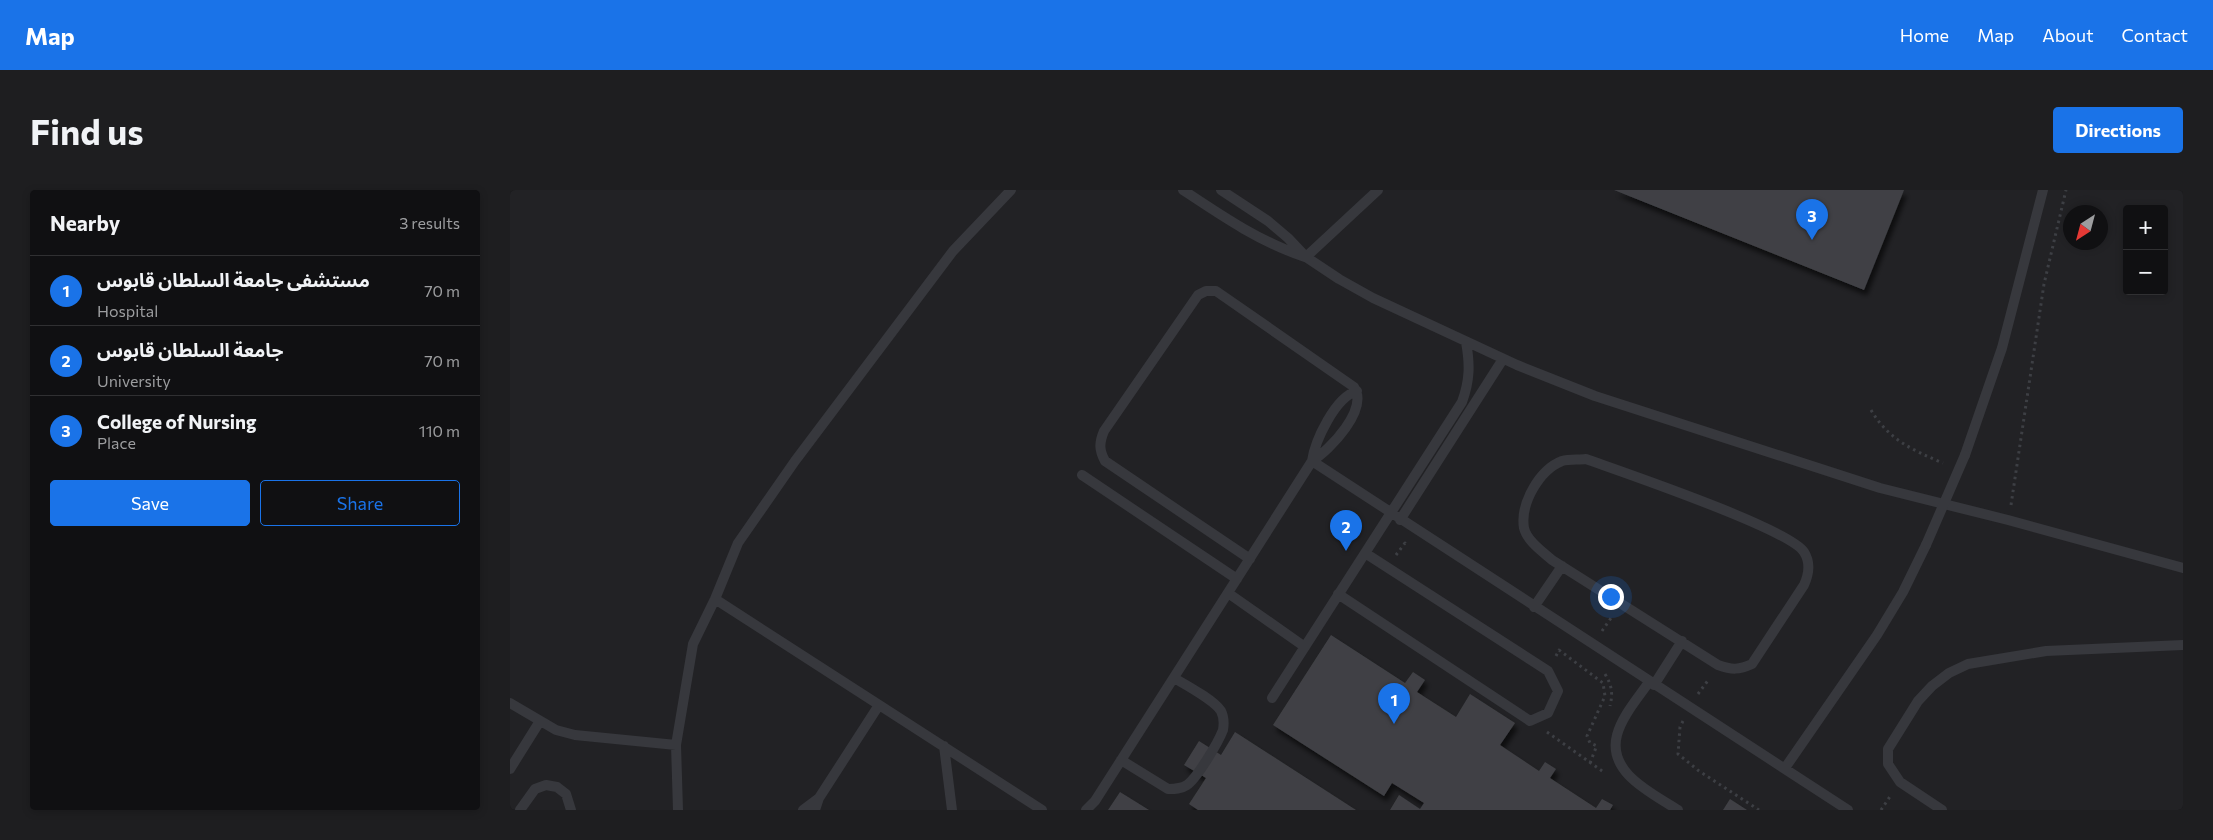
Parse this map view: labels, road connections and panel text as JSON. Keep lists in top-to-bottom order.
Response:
{
  "north": "bottom left",
  "page": {
    "header": "Map",
    "nav": [
      "Home",
      "Map",
      "About",
      "Contact"
    ],
    "buttons": [
      "Directions",
      ["Save", "Share"]
    ],
    "title": "Find us",
    "heading": ["Nearby", "3 results"],
    "pins": ["3", "2", "1"],
    "map_buttons": ["+", "−"],
    "list": [
      {
        "mark": "1",
        "name": "مستشفى جامعة السلطان قابوس",
        "note": "Hospital",
        "value": "70 m"
      },
      {
        "mark": "2",
        "name": "جامعة السلطان قابوس",
        "note": "University",
        "value": "70 m"
      },
      {
        "mark": "3",
        "name": "College of Nursing",
        "note": "Place",
        "value": "110 m"
      }
    ]
  }
}
